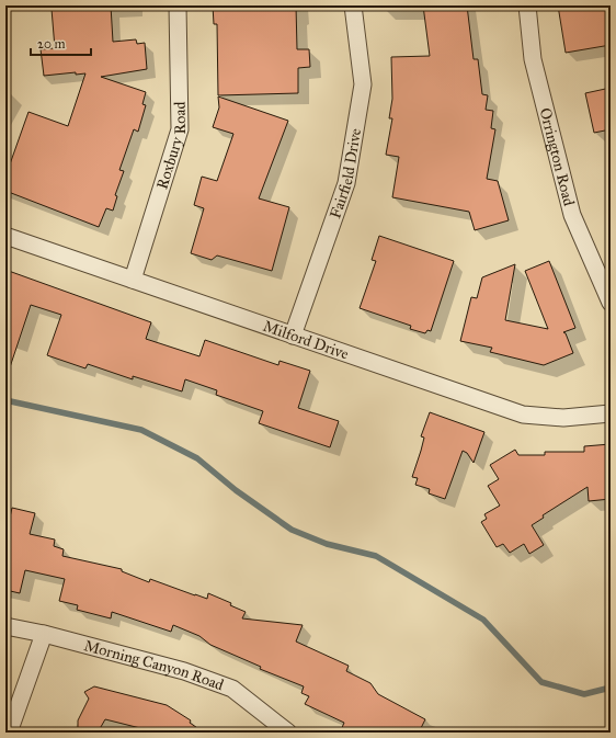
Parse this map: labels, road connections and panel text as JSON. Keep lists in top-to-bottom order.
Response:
{
  "streets": {
    "street": [
      "Roxbury Road",
      "Orrington Road",
      "Fairfield Drive",
      "Milford Drive",
      "Morning Canyon Road"
    ]
  },
  "crossings": [
    ["Roxbury Road", "Milford Drive"],
    ["Fairfield Drive", "Milford Drive"]
  ],
  "scale_bar": "20 m"
}
